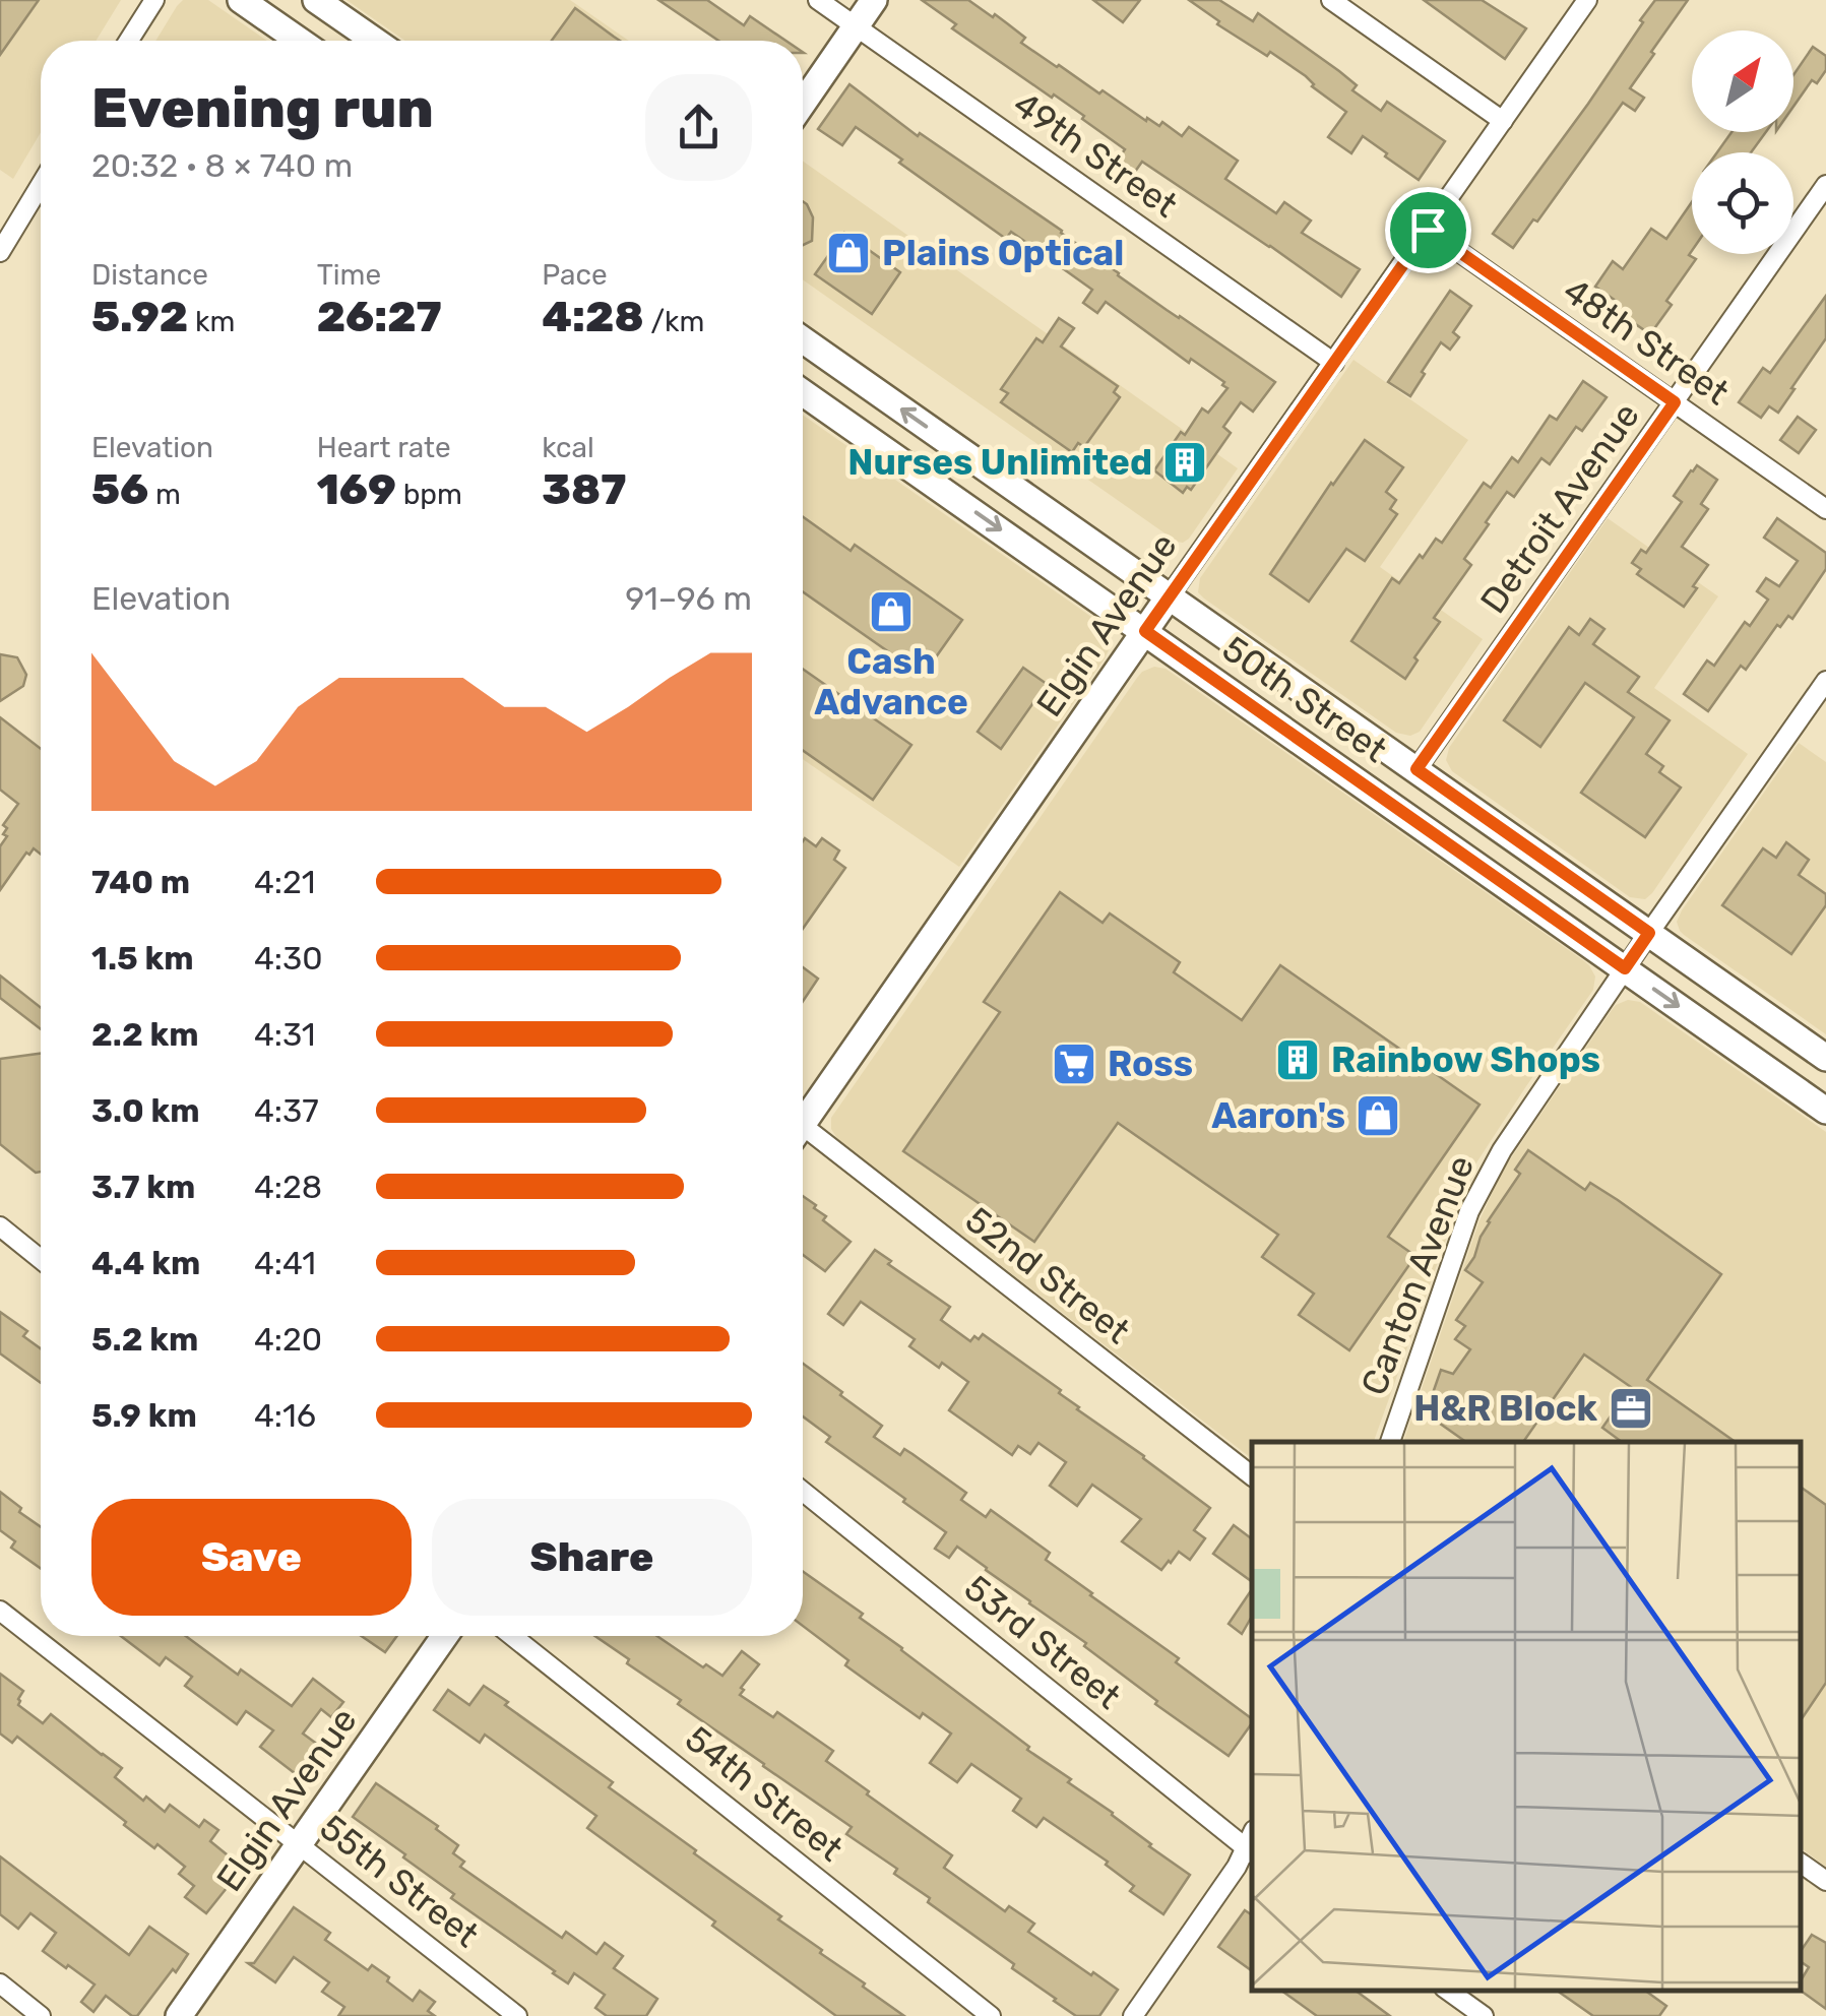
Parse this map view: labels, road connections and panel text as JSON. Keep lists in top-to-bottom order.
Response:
{
  "streets": {
    "main road": ["Elgin Avenue", "50th Street"],
    "street": [
      "49th Street",
      "48th Street",
      "Detroit Avenue",
      "52nd Street",
      "Canton Avenue",
      "53rd Street",
      "54th Street",
      "55th Street"
    ]
  },
  "crossings": [
    ["49th Street", "Elgin Avenue"],
    ["48th Street", "Detroit Avenue"],
    ["48th Street", "Elgin Avenue"],
    ["Detroit Avenue", "50th Street"],
    ["Elgin Avenue", "50th Street"],
    ["Elgin Avenue", "55th Street"],
    ["50th Street", "Canton Avenue"]
  ],
  "places": {
    "shop": ["Plains Optical", "Cash Advance", "Aaron's"],
    "building": ["Nurses Unlimited", "Rainbow Shops"],
    "supermarket": ["Ross"],
    "office": ["H&R Block"]
  },
  "north": "top right",
  "page": {
    "heading": ["Evening run", "20:32 · 8 × 740 m"],
    "stats": [
      ["Distance", "5.92 km"],
      ["Time", "26:27"],
      ["Pace", "4:28 /km"],
      ["Elevation", "56 m"],
      ["Heart rate", "169 bpm"],
      ["kcal", "387"]
    ],
    "chart": ["Elevation", "91–96 m"],
    "list": [
      {
        "name": "740 m",
        "note": "4:21"
      },
      {
        "name": "1.5 km",
        "note": "4:30"
      },
      {
        "name": "2.2 km",
        "note": "4:31"
      },
      {
        "name": "3.0 km",
        "note": "4:37"
      },
      {
        "name": "3.7 km",
        "note": "4:28"
      },
      {
        "name": "4.4 km",
        "note": "4:41"
      },
      {
        "name": "5.2 km",
        "note": "4:20"
      },
      {
        "name": "5.9 km",
        "note": "4:16"
      }
    ],
    "buttons": ["Save", "Share"]
  }
}
